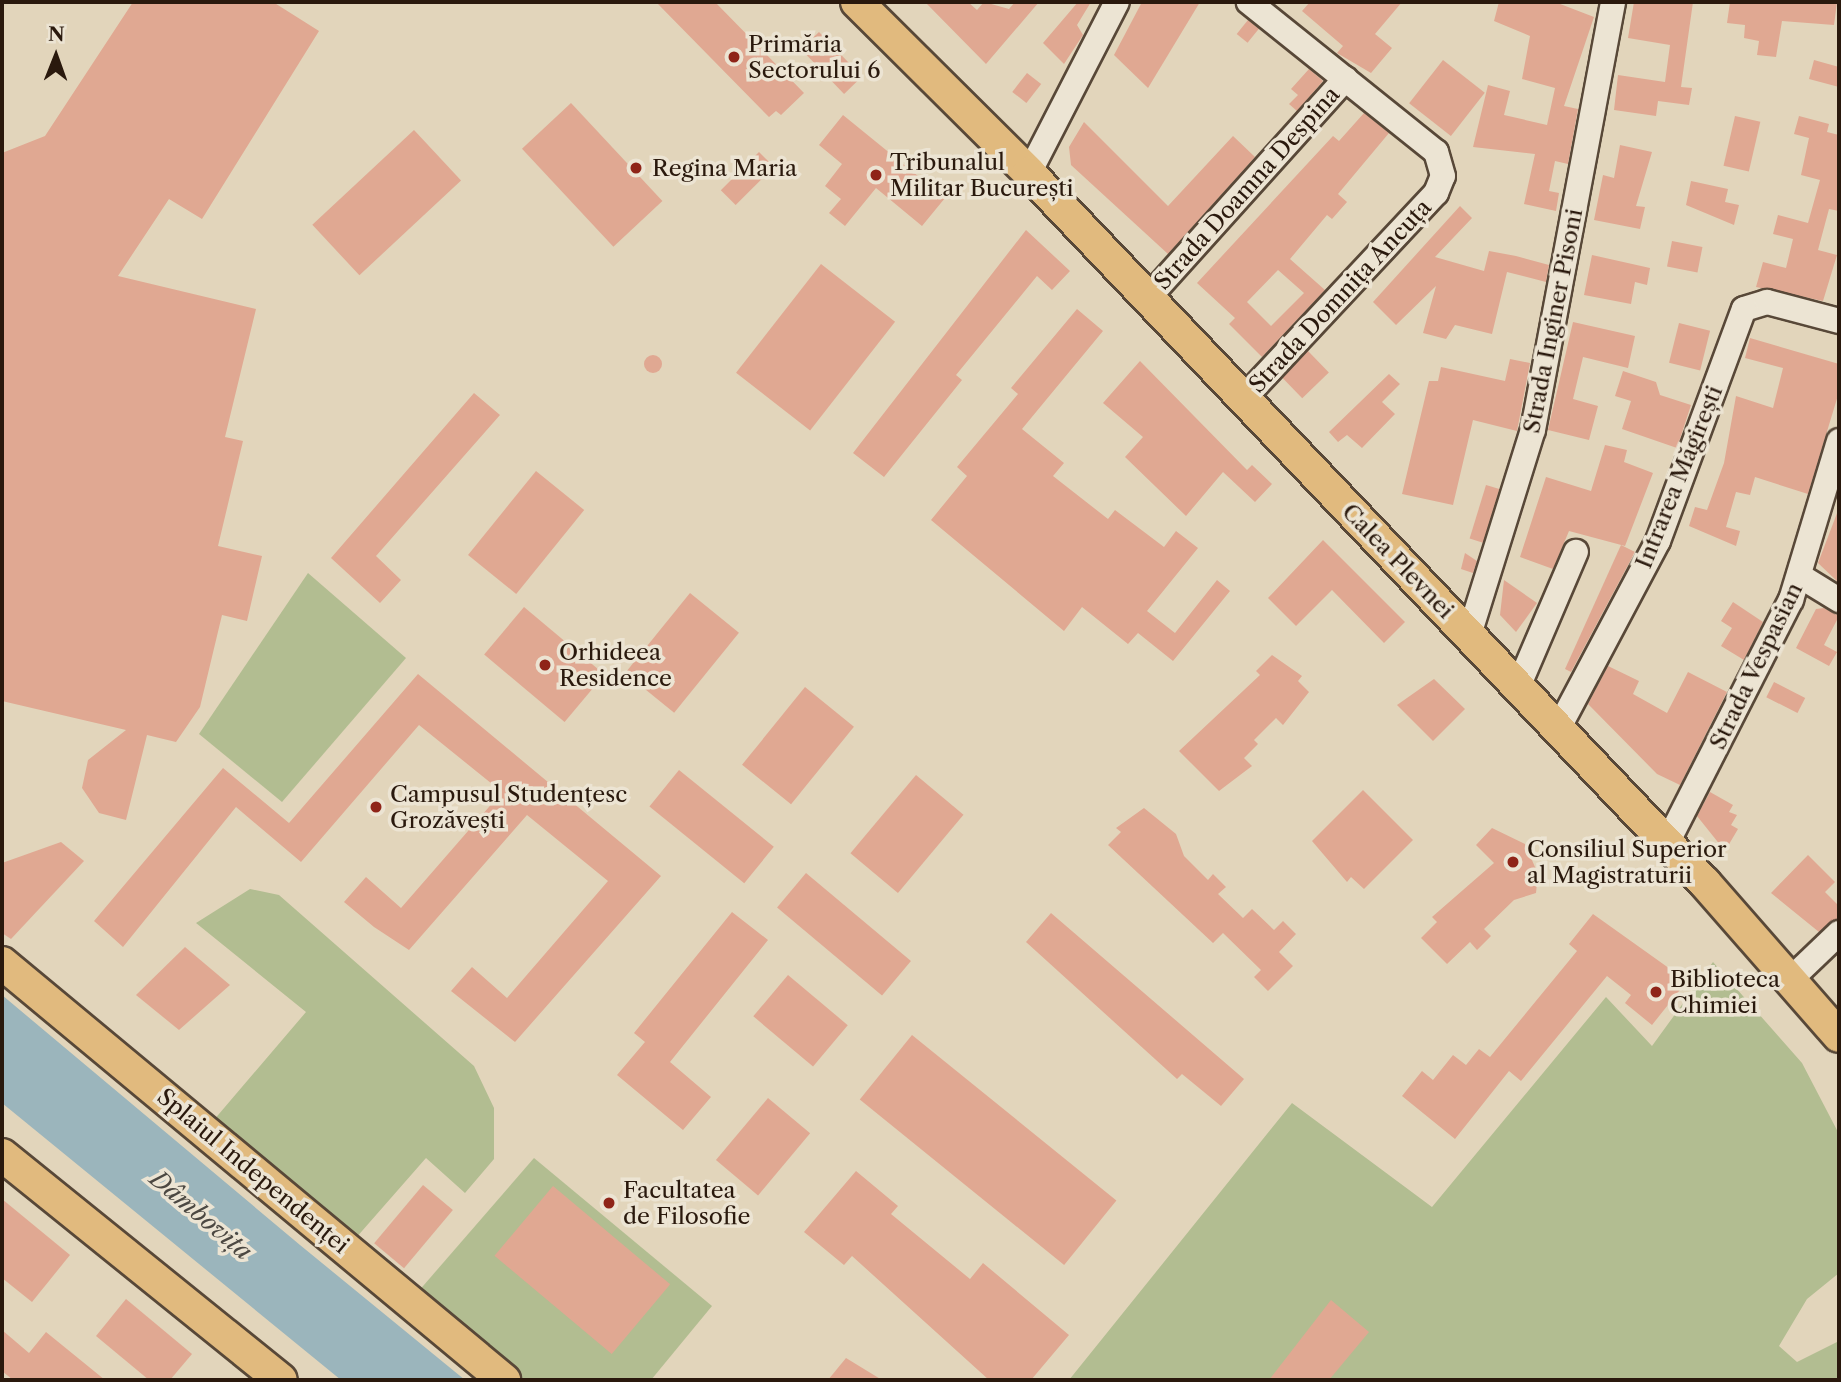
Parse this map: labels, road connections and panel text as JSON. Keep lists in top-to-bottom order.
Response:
{
  "streets": {
    "main road": ["Calea Plevnei", "Splaiul Independenței"],
    "street": [
      "Strada Doamna Despina",
      "Strada Domnița Ancuța",
      "Strada Inginer Pisoni",
      "Intrarea Măgirești",
      "Strada Vespasian"
    ]
  },
  "crossings": [
    ["Strada Doamna Despina", "Strada Domnița Ancuța"],
    ["Strada Doamna Despina", "Calea Plevnei"],
    ["Strada Domnița Ancuța", "Calea Plevnei"],
    ["Strada Inginer Pisoni", "Calea Plevnei"],
    ["Intrarea Măgirești", "Calea Plevnei"],
    ["Calea Plevnei", "Strada Vespasian"]
  ],
  "water": ["Dâmbovița"],
  "places": [
    "Primăria Sectorului 6",
    "Regina Maria",
    "Tribunalul Militar București",
    "Orhideea Residence",
    "Campusul Studențesc Grozăvești",
    "Consiliul Superior al Magistraturii",
    "Biblioteca Chimiei",
    "Facultatea de Filosofie"
  ],
  "north": "top"
}
